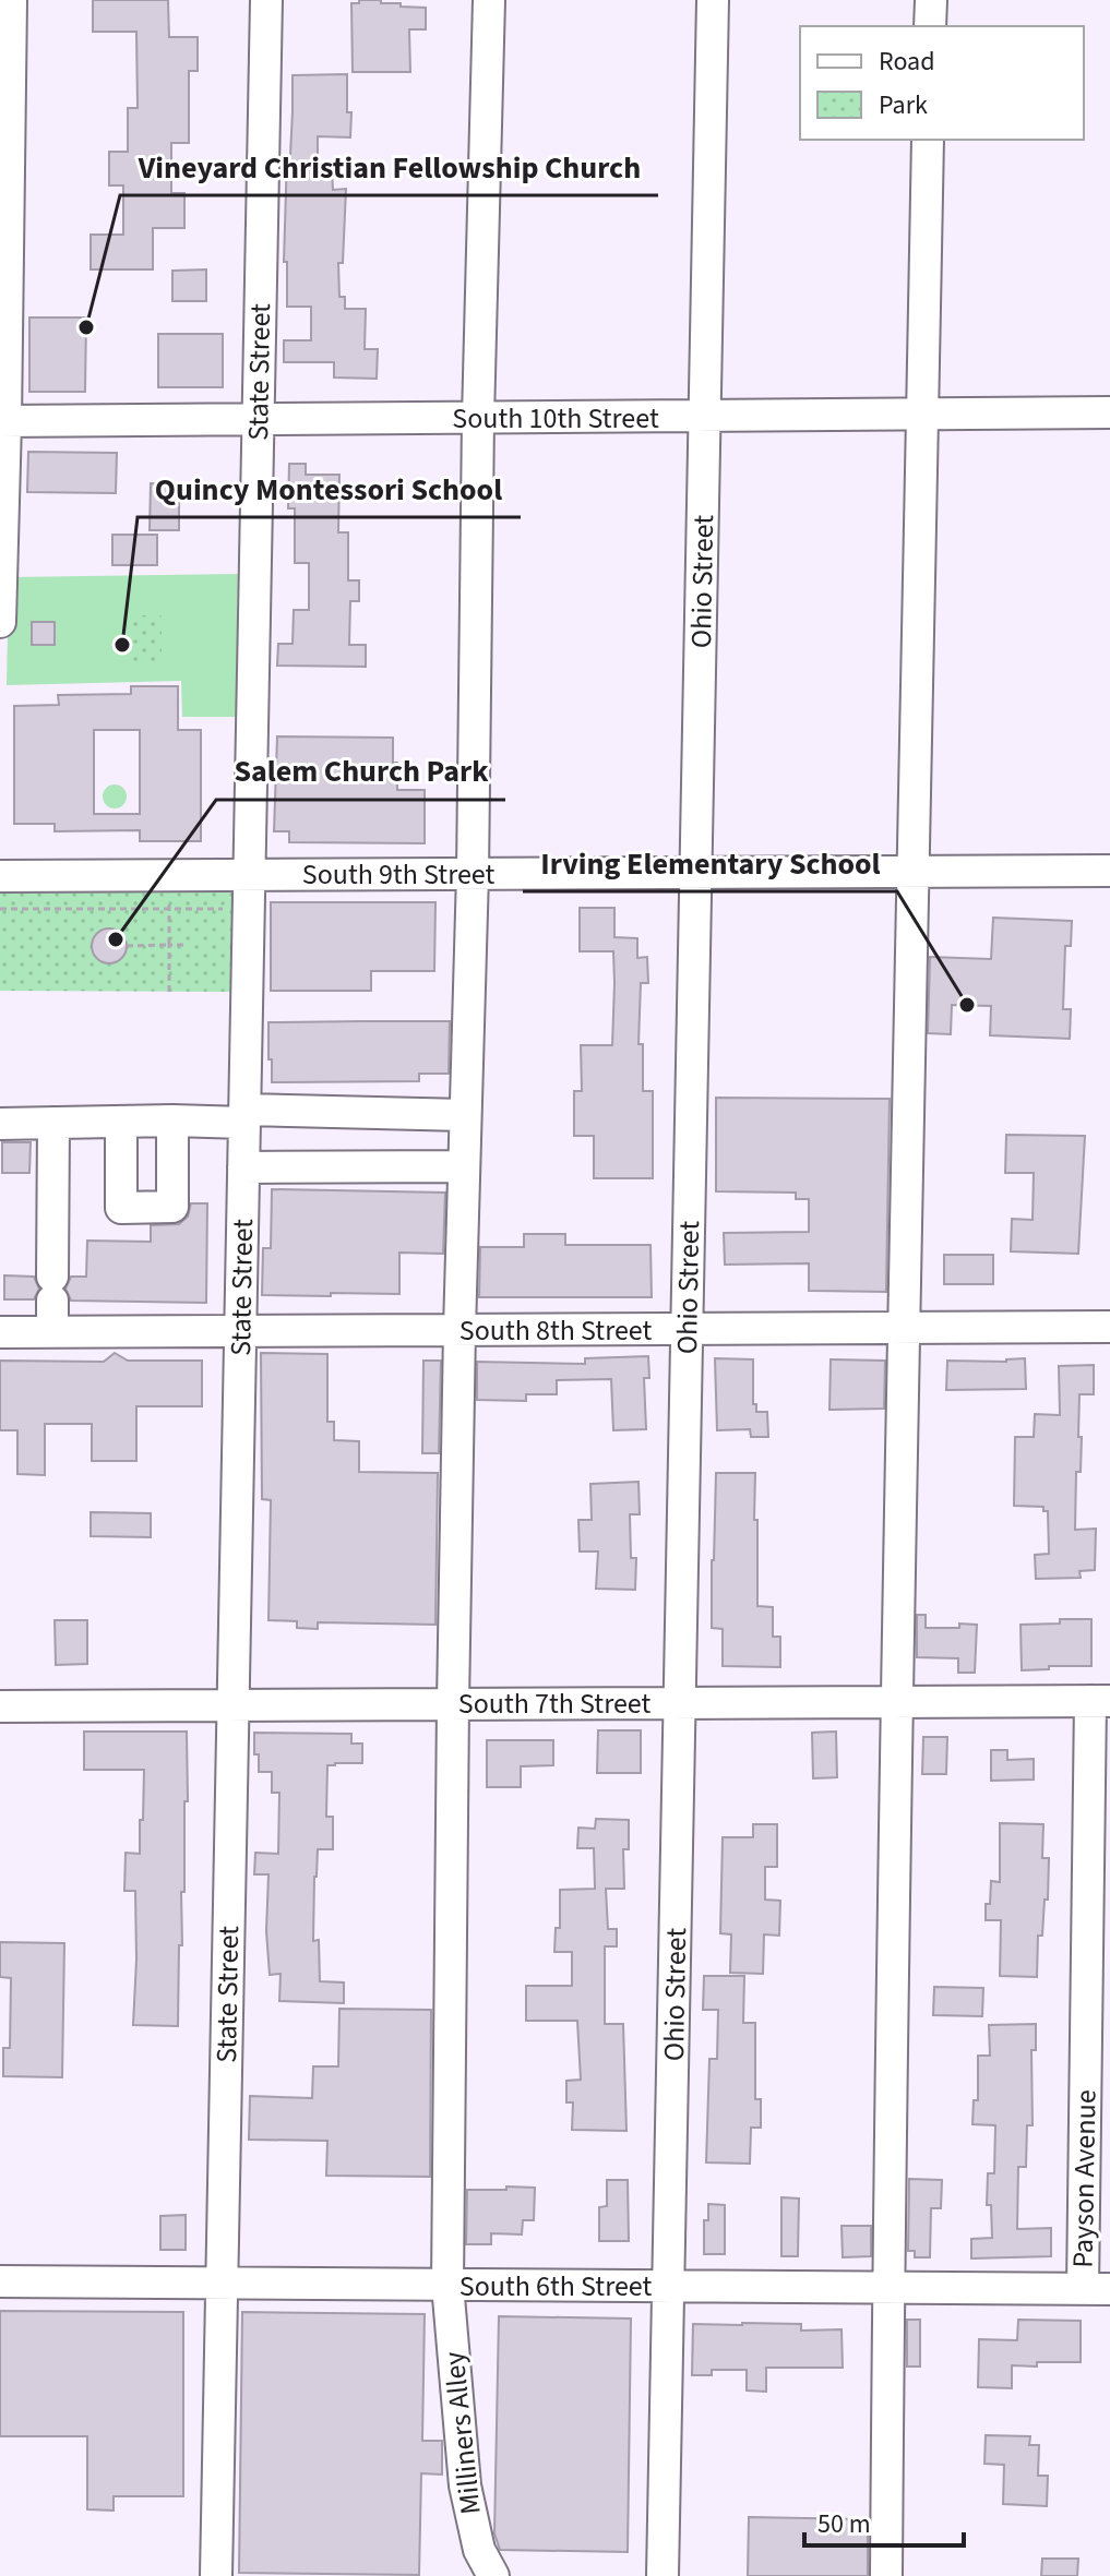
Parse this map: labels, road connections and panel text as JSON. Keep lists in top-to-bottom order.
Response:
{
  "streets": {
    "street": [
      "State Street",
      "South 10th Street",
      "Ohio Street",
      "South 9th Street",
      "South 8th Street",
      "South 7th Street",
      "Payson Avenue",
      "South 6th Street",
      "Milliners Alley"
    ]
  },
  "crossings": [
    ["State Street", "South 10th Street"],
    ["State Street", "South 9th Street"],
    ["State Street", "South 8th Street"],
    ["State Street", "South 7th Street"],
    ["State Street", "South 6th Street"],
    ["South 10th Street", "Ohio Street"],
    ["South 10th Street", "Milliners Alley"],
    ["Ohio Street", "South 9th Street"],
    ["Ohio Street", "South 8th Street"],
    ["Ohio Street", "South 7th Street"],
    ["Ohio Street", "South 6th Street"],
    ["South 9th Street", "Milliners Alley"],
    ["South 8th Street", "Milliners Alley"],
    ["South 7th Street", "Payson Avenue"],
    ["South 7th Street", "Milliners Alley"],
    ["Payson Avenue", "South 6th Street"],
    ["South 6th Street", "Milliners Alley"]
  ],
  "places": [
    "Vineyard Christian Fellowship Church",
    "Quincy Montessori School",
    "Salem Church Park",
    "Irving Elementary School"
  ],
  "legend": ["Road", "Park"],
  "scale_bar": "50 m"
}
